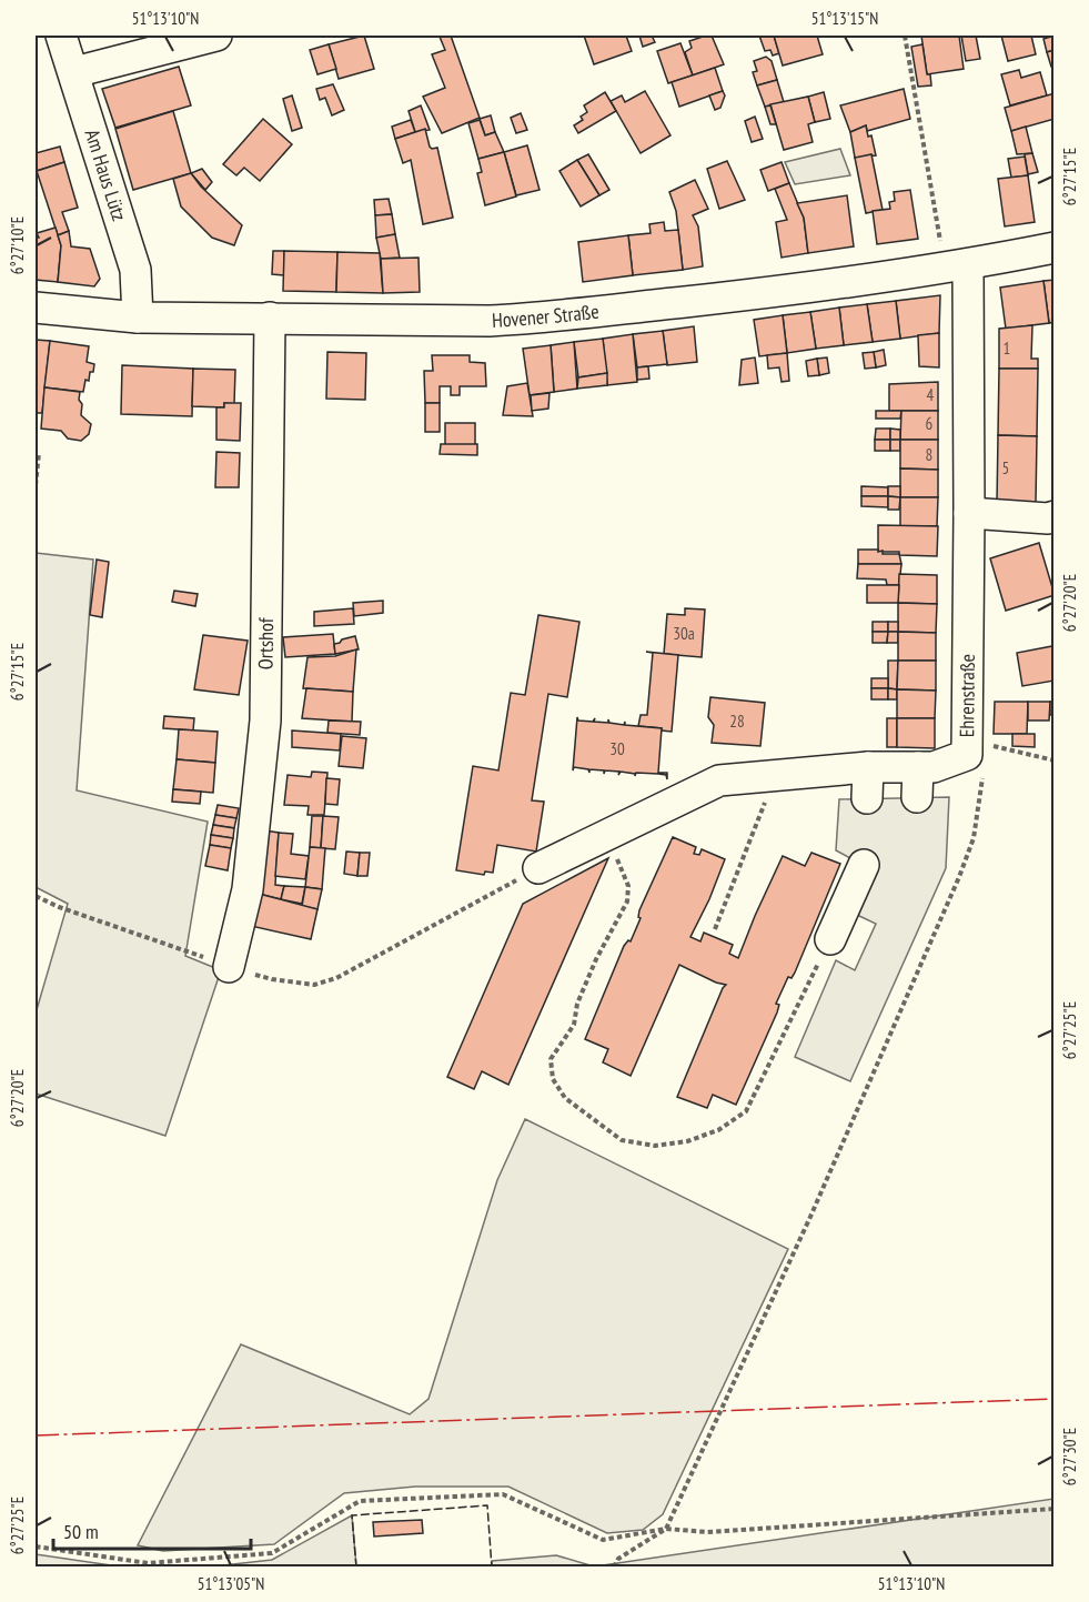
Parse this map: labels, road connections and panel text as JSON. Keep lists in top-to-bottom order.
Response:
{
  "streets": {
    "street": [
      "Am Haus Lütz",
      "Hovener Straße",
      "Ortshof",
      "Ehrenstraße"
    ]
  },
  "crossings": [
    ["Am Haus Lütz", "Hovener Straße"],
    ["Hovener Straße", "Ortshof"],
    ["Hovener Straße", "Ehrenstraße"]
  ],
  "house_numbers": [
    "1",
    "4",
    "6",
    "8",
    "5",
    "30a",
    "28",
    "30"
  ],
  "scale_bar": "50 m",
  "coordinates": [
    "51°13'10\"N",
    "51°13'15\"N",
    "6°27'15\"E",
    "6°27'10\"E",
    "6°27'20\"E",
    "6°27'25\"E",
    "6°27'30\"E",
    "51°13'05\"N"
  ]
}
